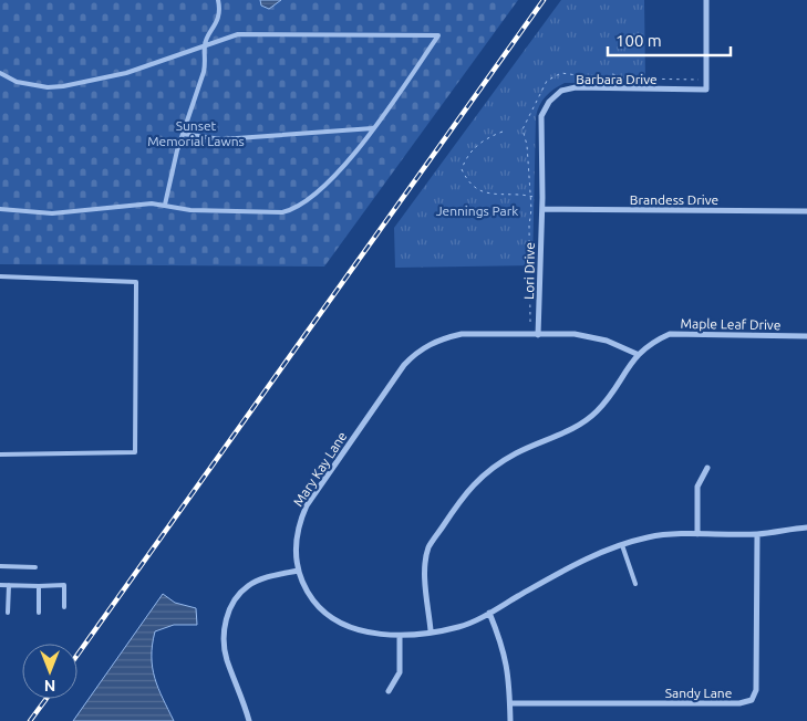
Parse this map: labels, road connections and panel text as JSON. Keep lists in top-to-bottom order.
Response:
{
  "streets": {
    "street": [
      "Barbara Drive",
      "Brandess Drive",
      "Lori Drive",
      "Maple Leaf Drive",
      "Mary Kay Lane",
      "Sandy Lane"
    ]
  },
  "crossings": [
    ["Barbara Drive", "Lori Drive"],
    ["Brandess Drive", "Lori Drive"],
    ["Lori Drive", "Mary Kay Lane"],
    ["Maple Leaf Drive", "Mary Kay Lane"],
    ["Mary Kay Lane", "Sandy Lane"]
  ],
  "parks": ["Sunset Memorial Lawns", "Jennings Park"],
  "scale_bar": "100 m",
  "north": "bottom"
}
